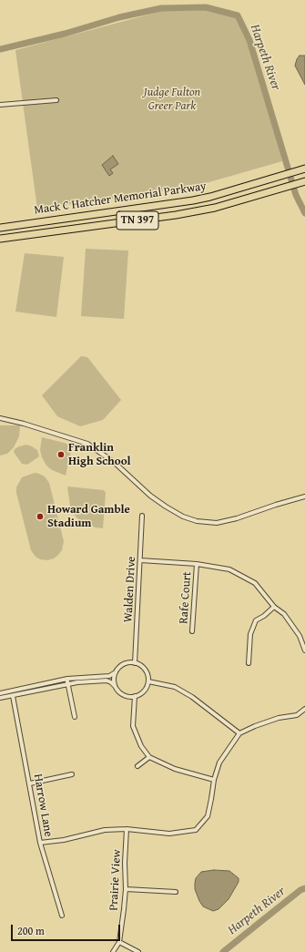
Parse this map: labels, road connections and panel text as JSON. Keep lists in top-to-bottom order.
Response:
{
  "streets": {
    "highway": ["Mack C Hatcher Memorial Parkway", "TN 397"],
    "street": [
      "Walden Drive",
      "Rafe Court",
      "Harrow Lane",
      "Prairie View"
    ]
  },
  "water": ["Harpeth River"],
  "parks": ["Judge Fulton Greer Park"],
  "places": ["Franklin High School", "Howard Gamble Stadium"],
  "scale_bar": "200 m"
}
